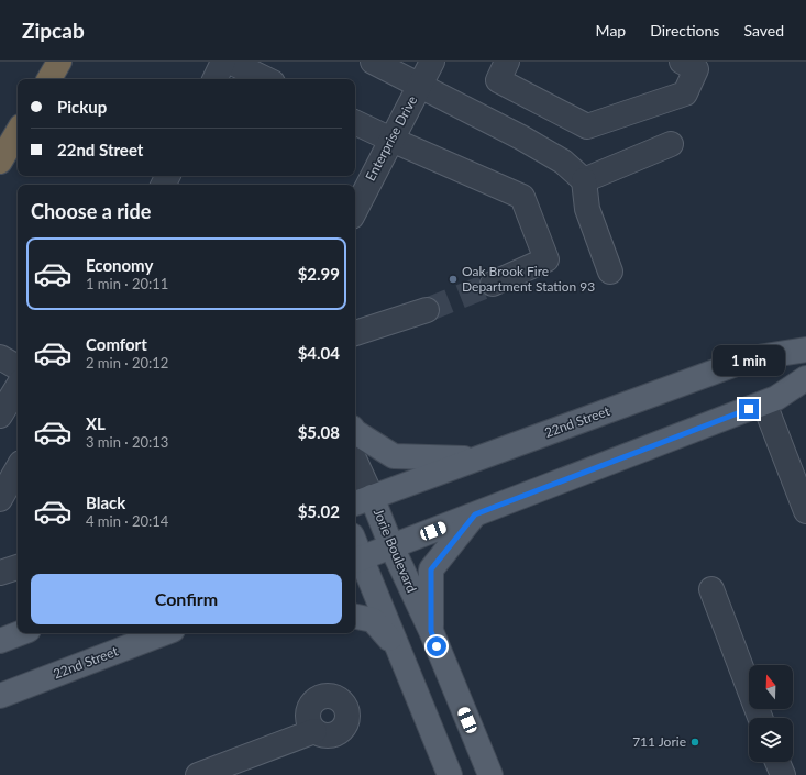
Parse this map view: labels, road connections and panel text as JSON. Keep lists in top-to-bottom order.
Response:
{
  "streets": {
    "main road": ["22nd Street", "Jorie Boulevard"],
    "street": ["Enterprise Drive"]
  },
  "crossings": [
    ["22nd Street", "Jorie Boulevard"]
  ],
  "places": ["Oak Brook Fire Department Station 93", "711 Jorie"],
  "north": "top",
  "page": {
    "header": "Zipcab",
    "nav": ["Map", "Directions", "Saved"],
    "banner": ["Pickup", "22nd Street"],
    "heading": "Choose a ride",
    "list": [
      {
        "name": "Economy",
        "note": "1 min · 20:11",
        "value": "$2.99"
      },
      {
        "name": "Comfort",
        "note": "2 min · 20:12",
        "value": "$4.04"
      },
      {
        "name": "XL",
        "note": "3 min · 20:13",
        "value": "$5.08"
      },
      {
        "name": "Black",
        "note": "4 min · 20:14",
        "value": "$5.02"
      }
    ],
    "bubble": "1 min",
    "buttons": "Confirm"
  }
}
